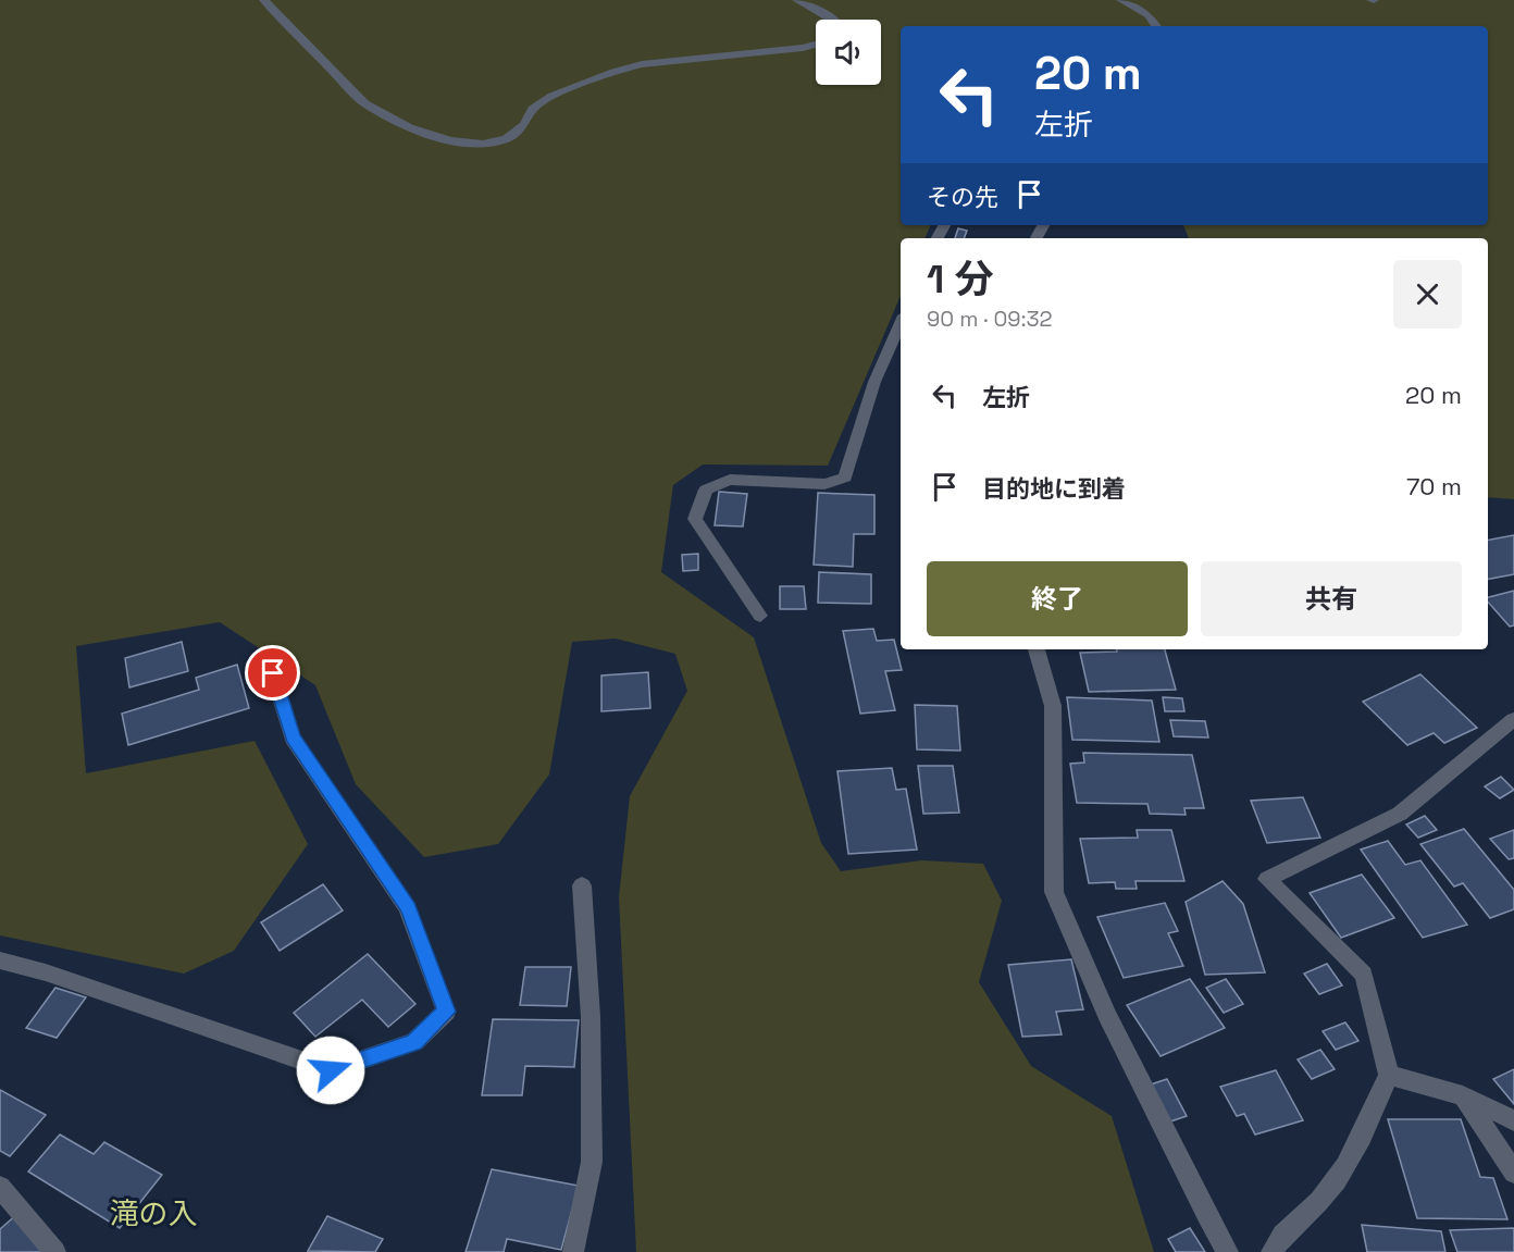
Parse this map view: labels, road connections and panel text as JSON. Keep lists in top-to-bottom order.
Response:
{
  "districts": ["滝の入"],
  "page": {
    "turn": ["20 m", "左折"],
    "then": "その先",
    "heading": ["1 分", "90 m · 09:32"],
    "list": [
      {
        "name": "左折",
        "value": "20 m"
      },
      {
        "name": "目的地に到着",
        "value": "70 m"
      }
    ],
    "buttons": ["終了", "共有"]
  }
}
